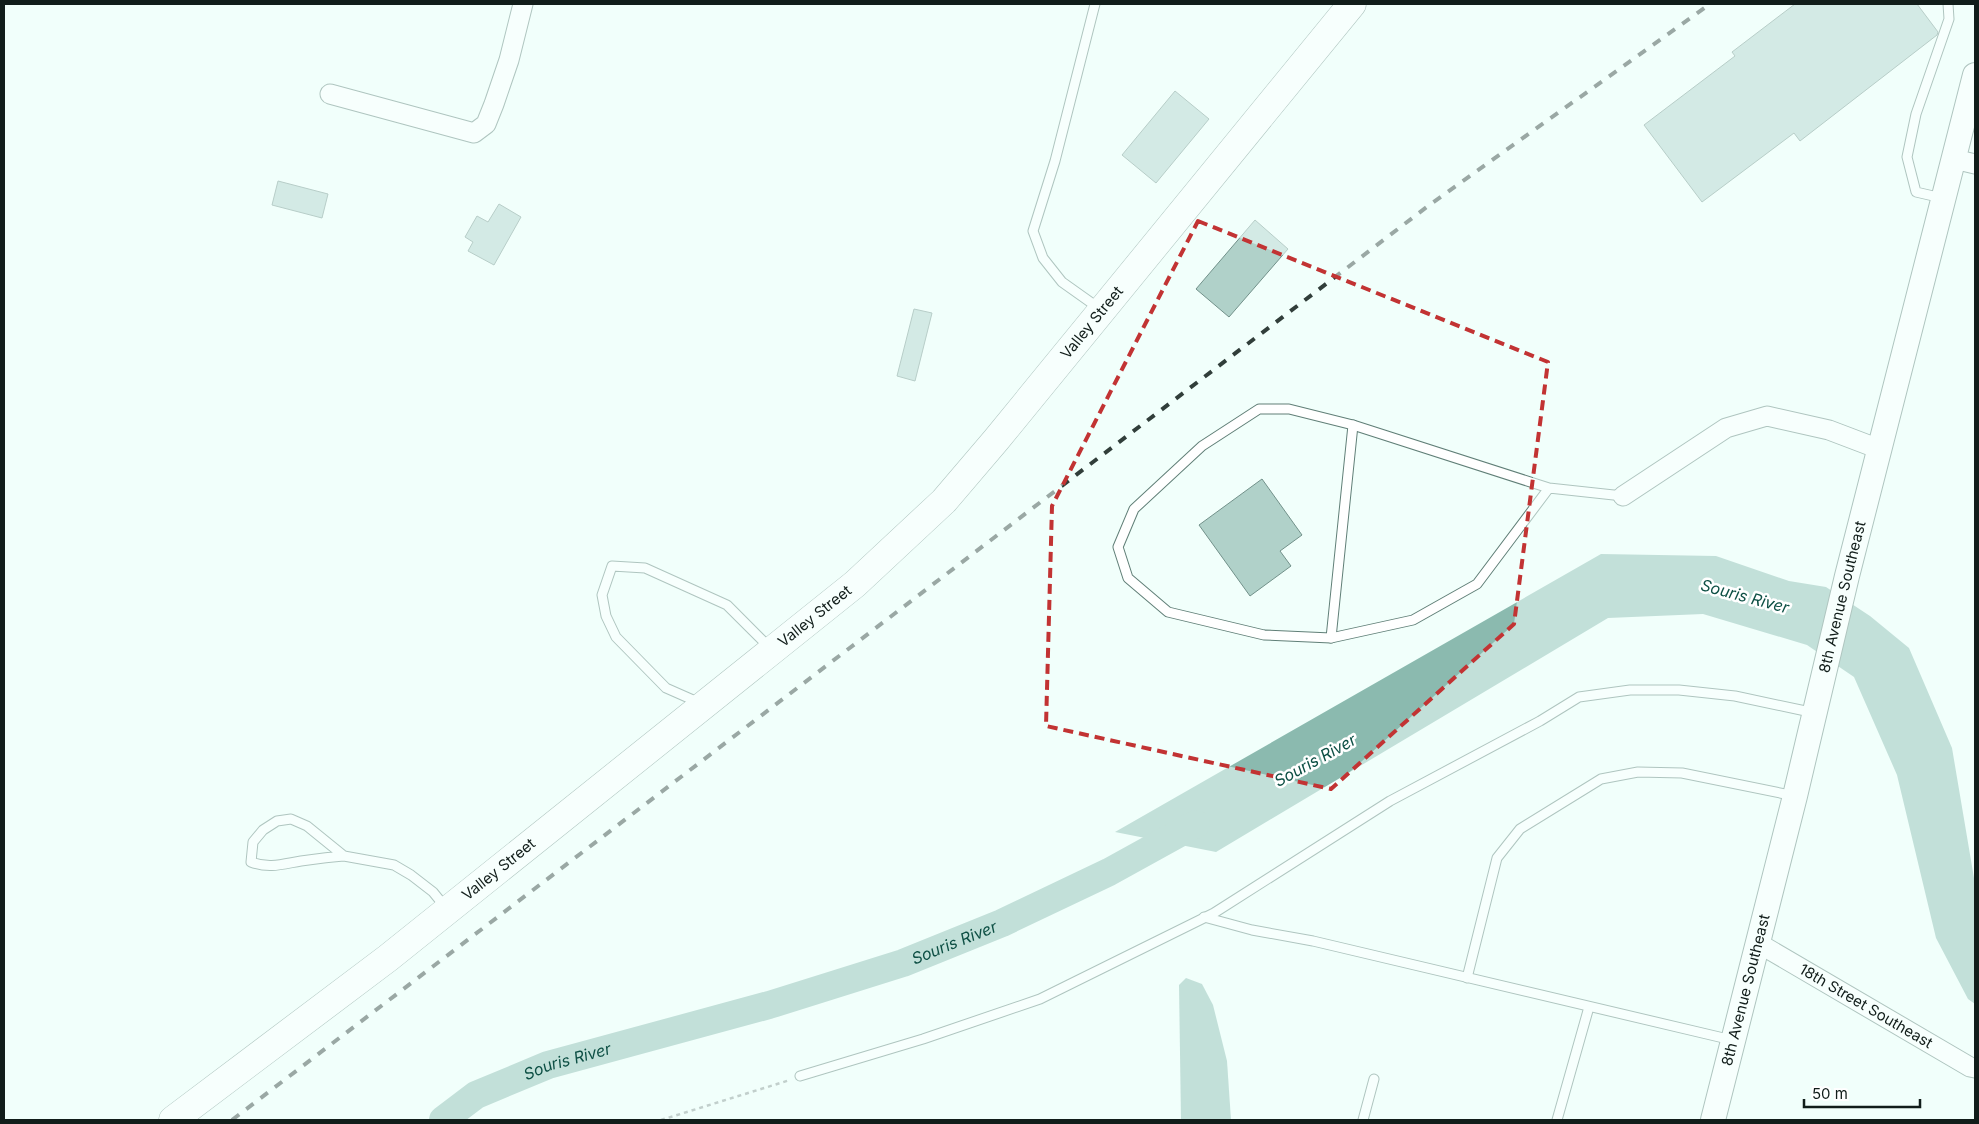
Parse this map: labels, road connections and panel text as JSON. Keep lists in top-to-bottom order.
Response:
{
  "streets": {
    "main road": ["Valley Street"],
    "street": ["8th Avenue Southeast", "18th Street Southeast"]
  },
  "crossings": [
    ["8th Avenue Southeast", "18th Street Southeast"]
  ],
  "water": ["Souris River"],
  "scale_bar": "50 m"
}
